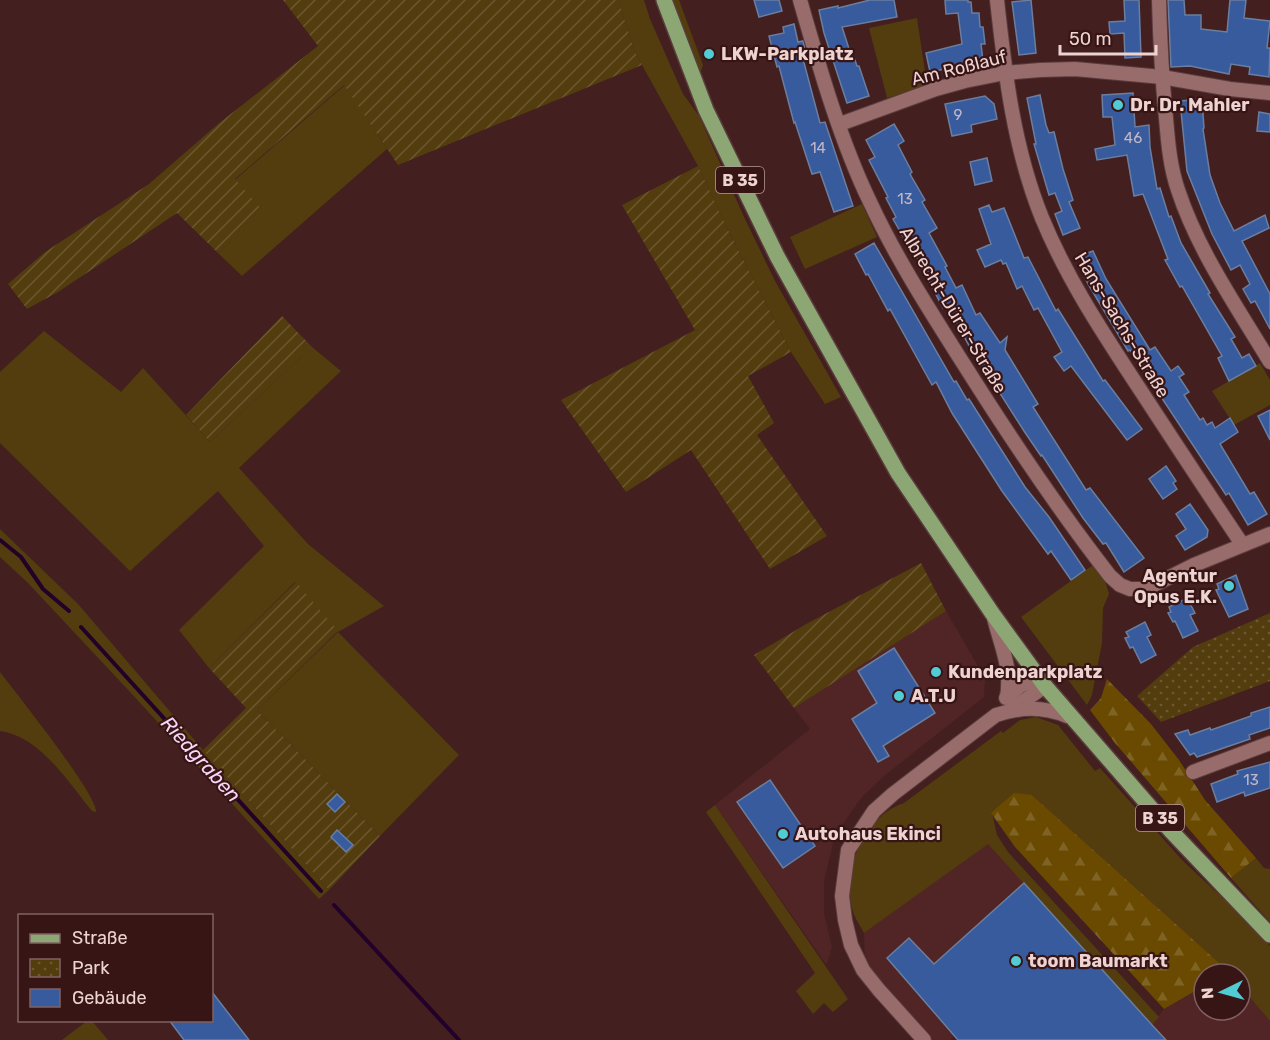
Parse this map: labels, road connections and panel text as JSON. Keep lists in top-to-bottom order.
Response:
{
  "streets": {
    "main road": ["B 35"],
    "street": ["Am Roßlauf", "Albrecht-Dürer-Straße", "Hans-Sachs-Straße"]
  },
  "crossings": [
    ["Am Roßlauf", "Albrecht-Dürer-Straße"],
    ["Am Roßlauf", "Hans-Sachs-Straße"],
    ["Albrecht-Dürer-Straße", "Hans-Sachs-Straße"]
  ],
  "water": ["Riedgraben"],
  "places": [
    "LKW-Parkplatz",
    "Dr. Dr. Mahler",
    "Agentur Opus E.K.",
    "Kundenparkplatz",
    "A.T.U",
    "Autohaus Ekinci",
    "toom Baumarkt"
  ],
  "house_numbers": [
    "9",
    "46",
    "14",
    "13",
    "13"
  ],
  "legend": ["Straße", "Park", "Gebäude"],
  "scale_bar": "50 m",
  "north": "left"
}
